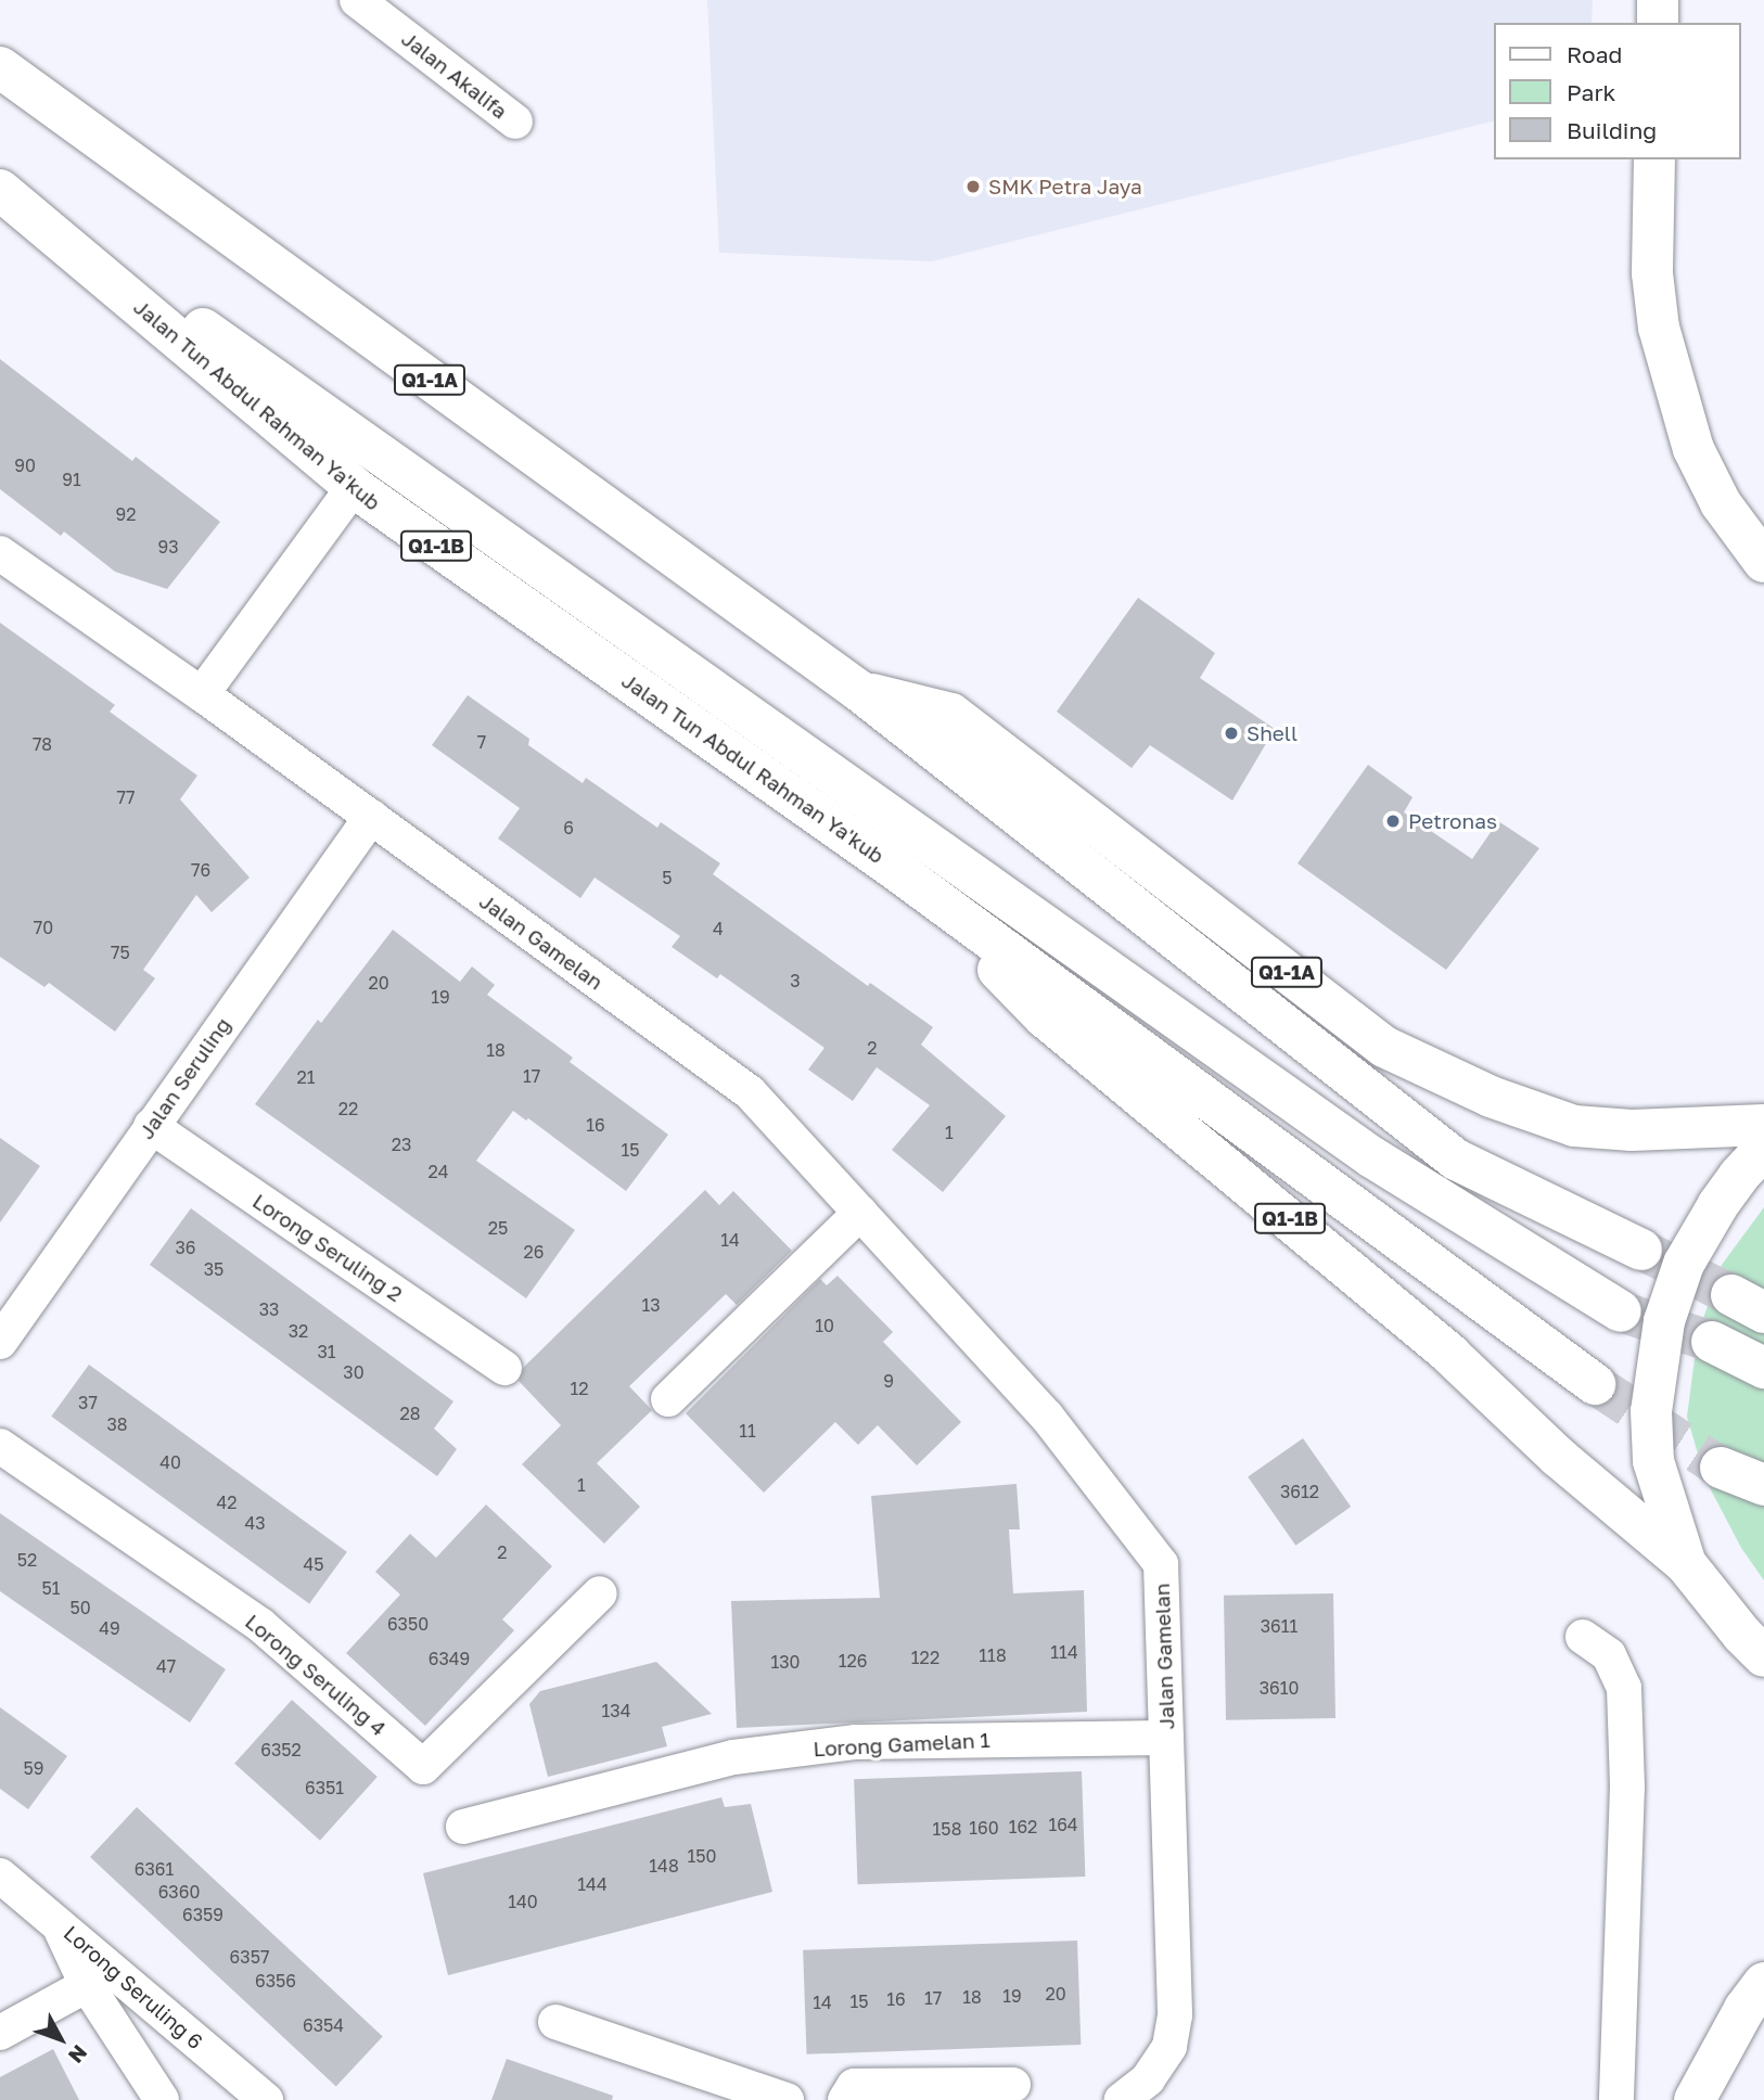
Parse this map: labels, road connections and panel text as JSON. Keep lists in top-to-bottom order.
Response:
{
  "streets": {
    "main road": ["Q1-1A", "Jalan Tun Abdul Rahman Ya'kub", "Q1-1B"],
    "street": [
      "Jalan Akalifa",
      "Jalan Gamelan",
      "Jalan Seruling",
      "Lorong Seruling 2",
      "Lorong Seruling 4",
      "Lorong Gamelan 1",
      "Lorong Seruling 6"
    ]
  },
  "crossings": [
    ["Jalan Tun Abdul Rahman Ya'kub", "Q1-1B"],
    ["Jalan Gamelan", "Jalan Seruling"],
    ["Jalan Gamelan", "Lorong Gamelan 1"],
    ["Jalan Seruling", "Lorong Seruling 2"]
  ],
  "places": ["SMK Petra Jaya", "Shell", "Petronas"],
  "house_numbers": [
    "90",
    "91",
    "92",
    "93",
    "7",
    "78",
    "77",
    "6",
    "76",
    "5",
    "70",
    "4",
    "75",
    "3",
    "20",
    "19",
    "2",
    "18",
    "17",
    "21",
    "22",
    "16",
    "1",
    "23",
    "15",
    "24",
    "25",
    "14",
    "36",
    "26",
    "35",
    "13",
    "33",
    "10",
    "32",
    "31",
    "30",
    "9",
    "12",
    "37",
    "28",
    "38",
    "11",
    "40",
    "1",
    "3612",
    "42",
    "43",
    "2",
    "52",
    "45",
    "51",
    "50",
    "6350",
    "3611",
    "49",
    "114",
    "118",
    "122",
    "6349",
    "126",
    "130",
    "47",
    "3610",
    "134",
    "6352",
    "59",
    "6351",
    "164",
    "162",
    "160",
    "158",
    "150",
    "148",
    "6361",
    "144",
    "6360",
    "140",
    "6359",
    "6357",
    "6356",
    "20",
    "19",
    "18",
    "17",
    "16",
    "15",
    "14",
    "6354"
  ],
  "legend": ["Road", "Park", "Building"],
  "north": "bottom right"
}
